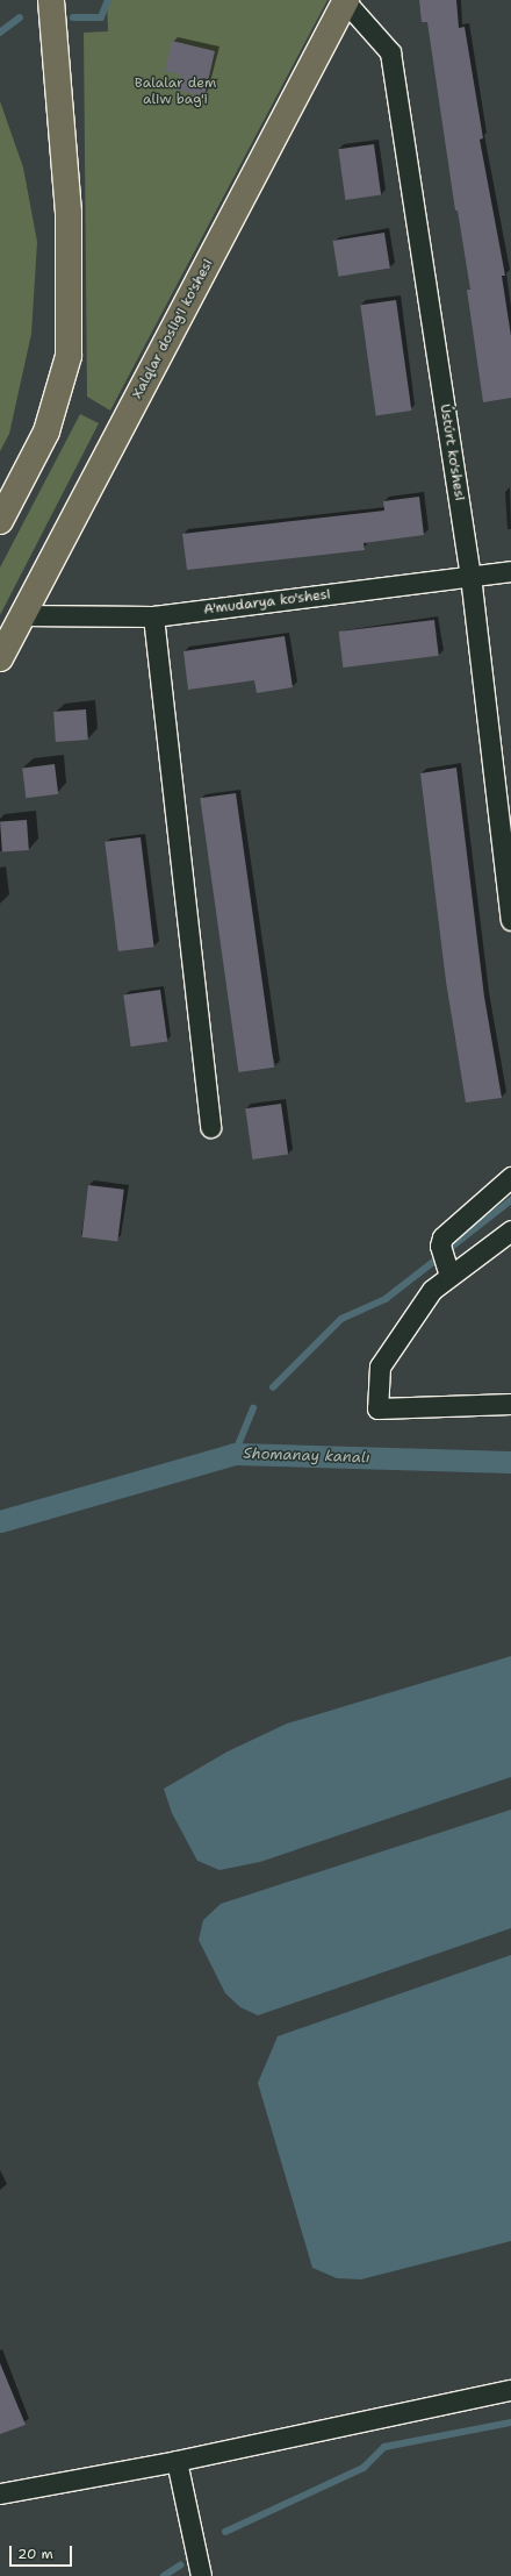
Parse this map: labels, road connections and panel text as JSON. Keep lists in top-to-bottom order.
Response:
{
  "streets": {
    "main road": ["Xalqlar doslig'i ko'shesi"],
    "street": ["Ústúrt ko'shesi", "A'mudarya ko'shesi"]
  },
  "crossings": [
    ["Xalqlar doslig'i ko'shesi", "Ústúrt ko'shesi"],
    ["Xalqlar doslig'i ko'shesi", "A'mudarya ko'shesi"],
    ["Ústúrt ko'shesi", "A'mudarya ko'shesi"]
  ],
  "water": ["Shomanay kanalı"],
  "parks": ["Balalar dem aliw bag'i"],
  "scale_bar": "20 m"
}
